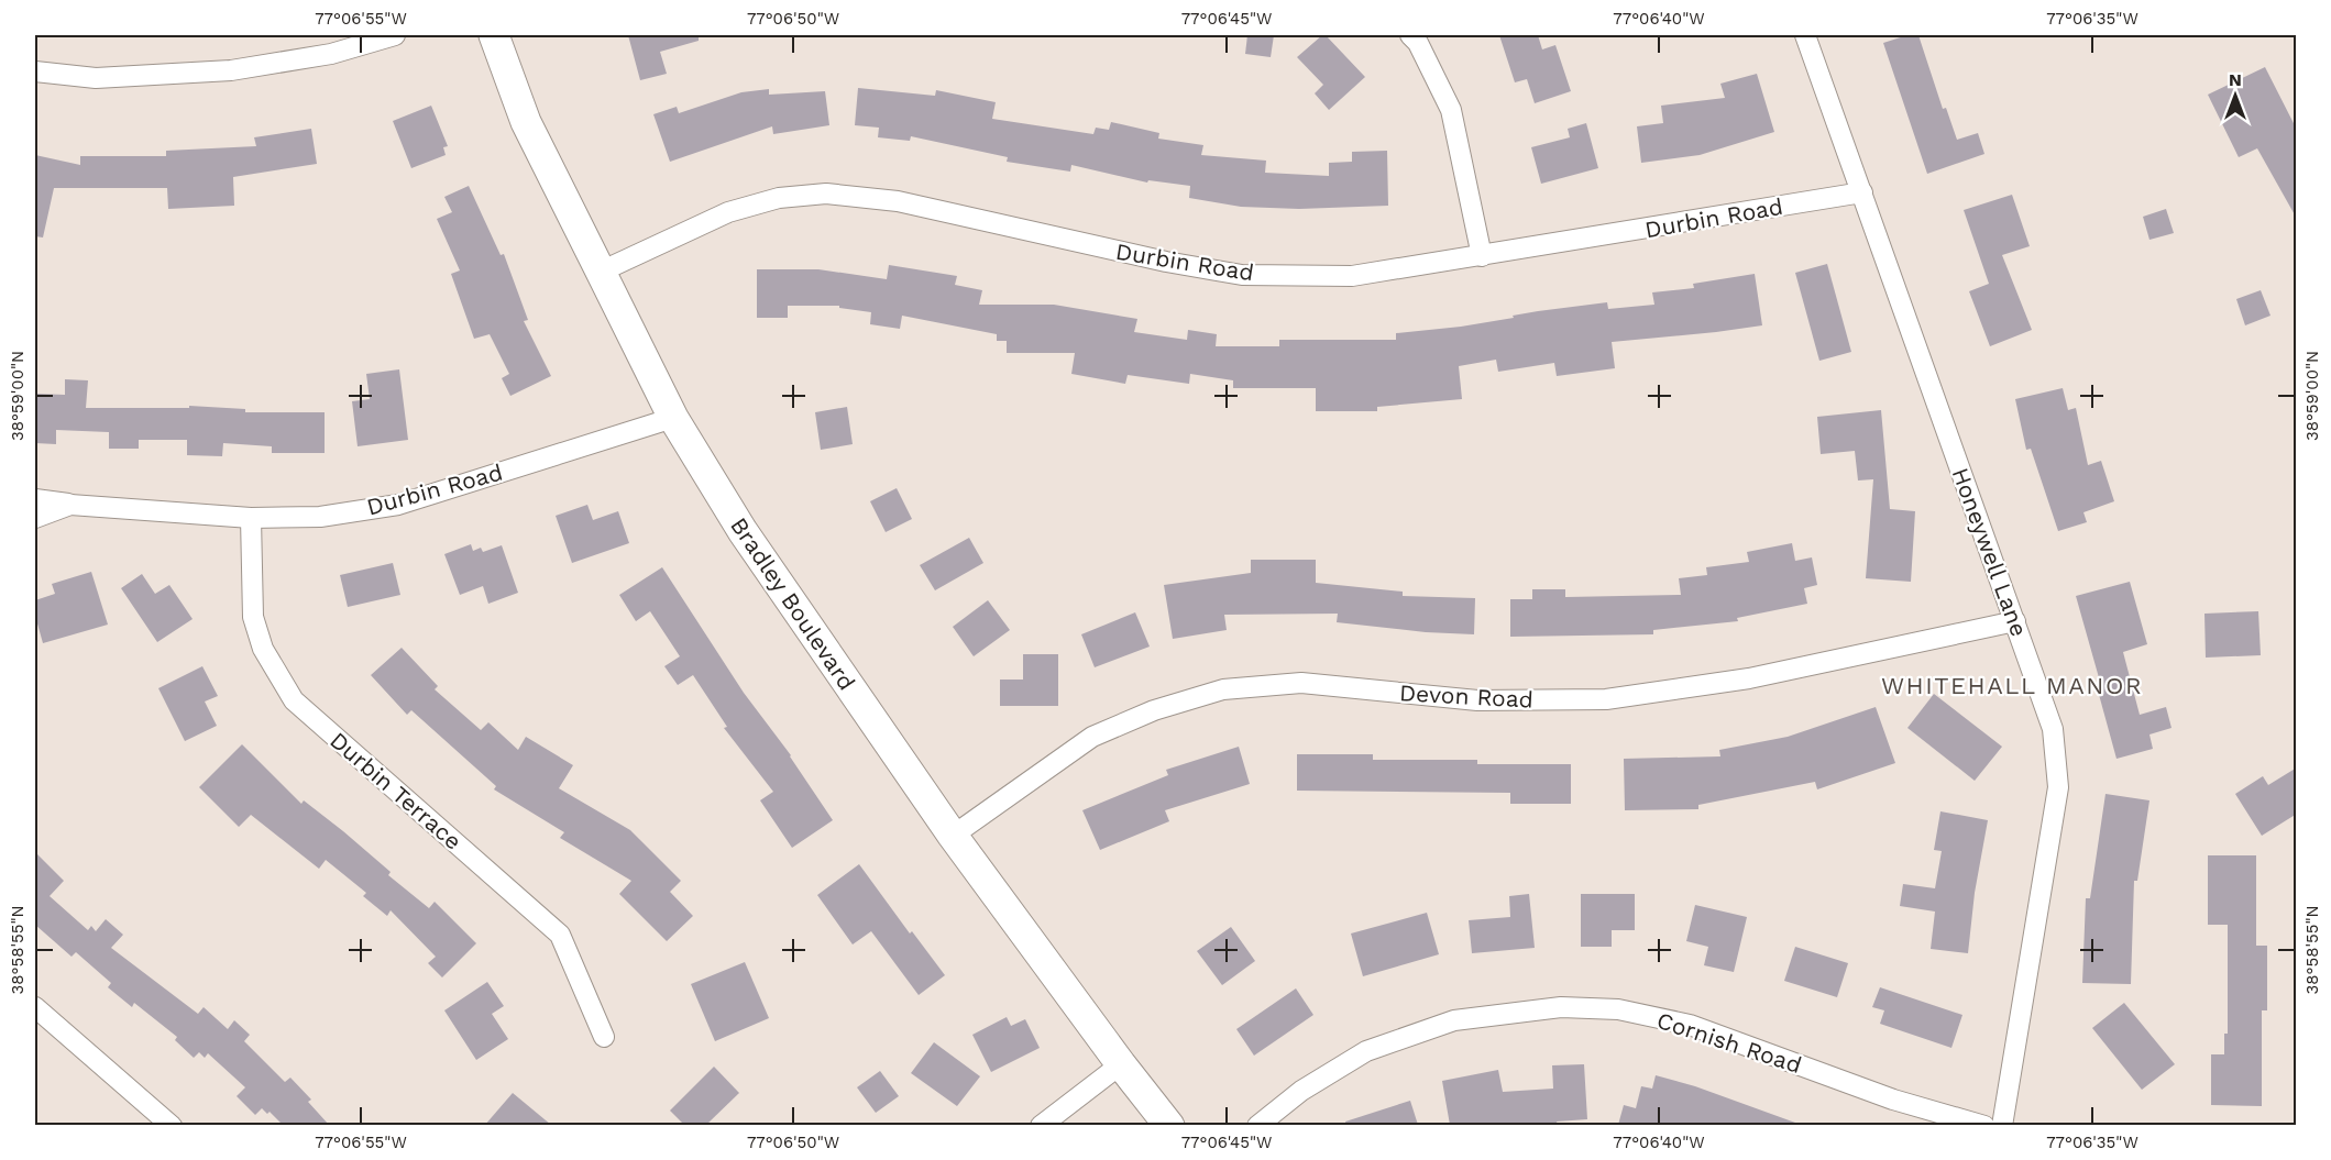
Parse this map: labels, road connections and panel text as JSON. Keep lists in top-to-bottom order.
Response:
{
  "streets": {
    "main road": ["Bradley Boulevard"],
    "street": [
      "Durbin Road",
      "Honeywell Lane",
      "Devon Road",
      "Durbin Terrace",
      "Cornish Road"
    ]
  },
  "crossings": [
    ["Durbin Road", "Honeywell Lane"],
    ["Durbin Road", "Bradley Boulevard"],
    ["Durbin Road", "Durbin Terrace"],
    ["Honeywell Lane", "Devon Road"],
    ["Bradley Boulevard", "Devon Road"]
  ],
  "districts": ["WHITEHALL MANOR"],
  "north": "top",
  "coordinates": [
    "77°06'55\"W",
    "77°06'50\"W",
    "77°06'45\"W",
    "77°06'40\"W",
    "77°06'35\"W",
    "38°59'00\"N",
    "38°58'55\"N"
  ]
}
